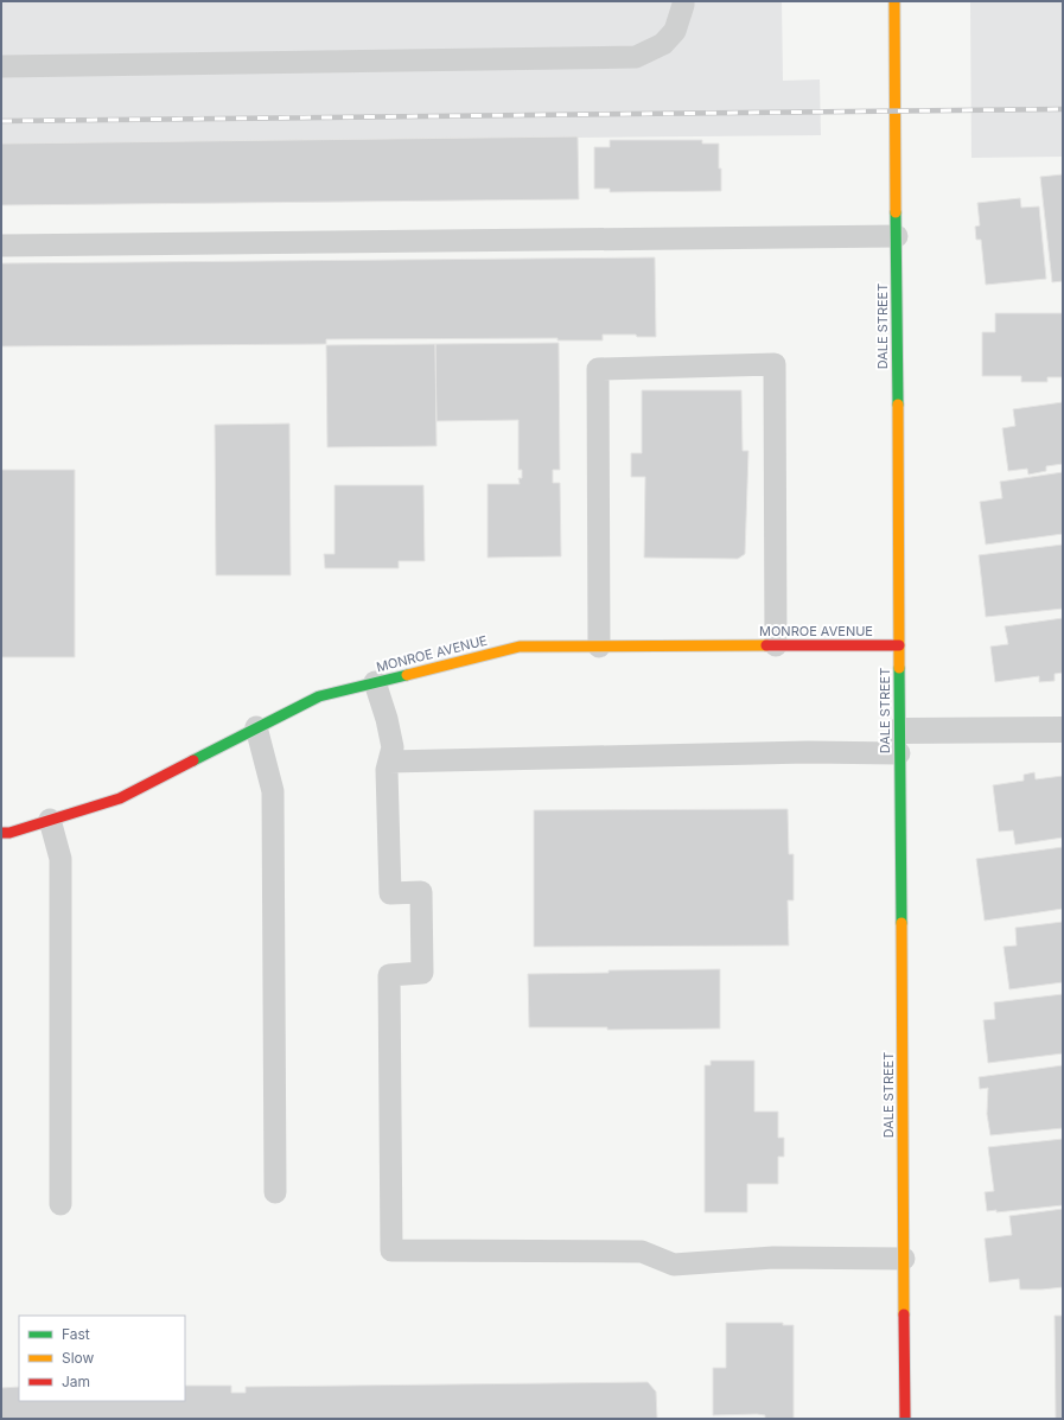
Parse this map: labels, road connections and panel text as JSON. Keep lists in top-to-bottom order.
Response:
{
  "streets": {
    "street": ["DALE STREET", "MONROE AVENUE"]
  },
  "crossings": [
    ["DALE STREET", "MONROE AVENUE"]
  ],
  "legend": ["Fast", "Slow", "Jam"]
}
